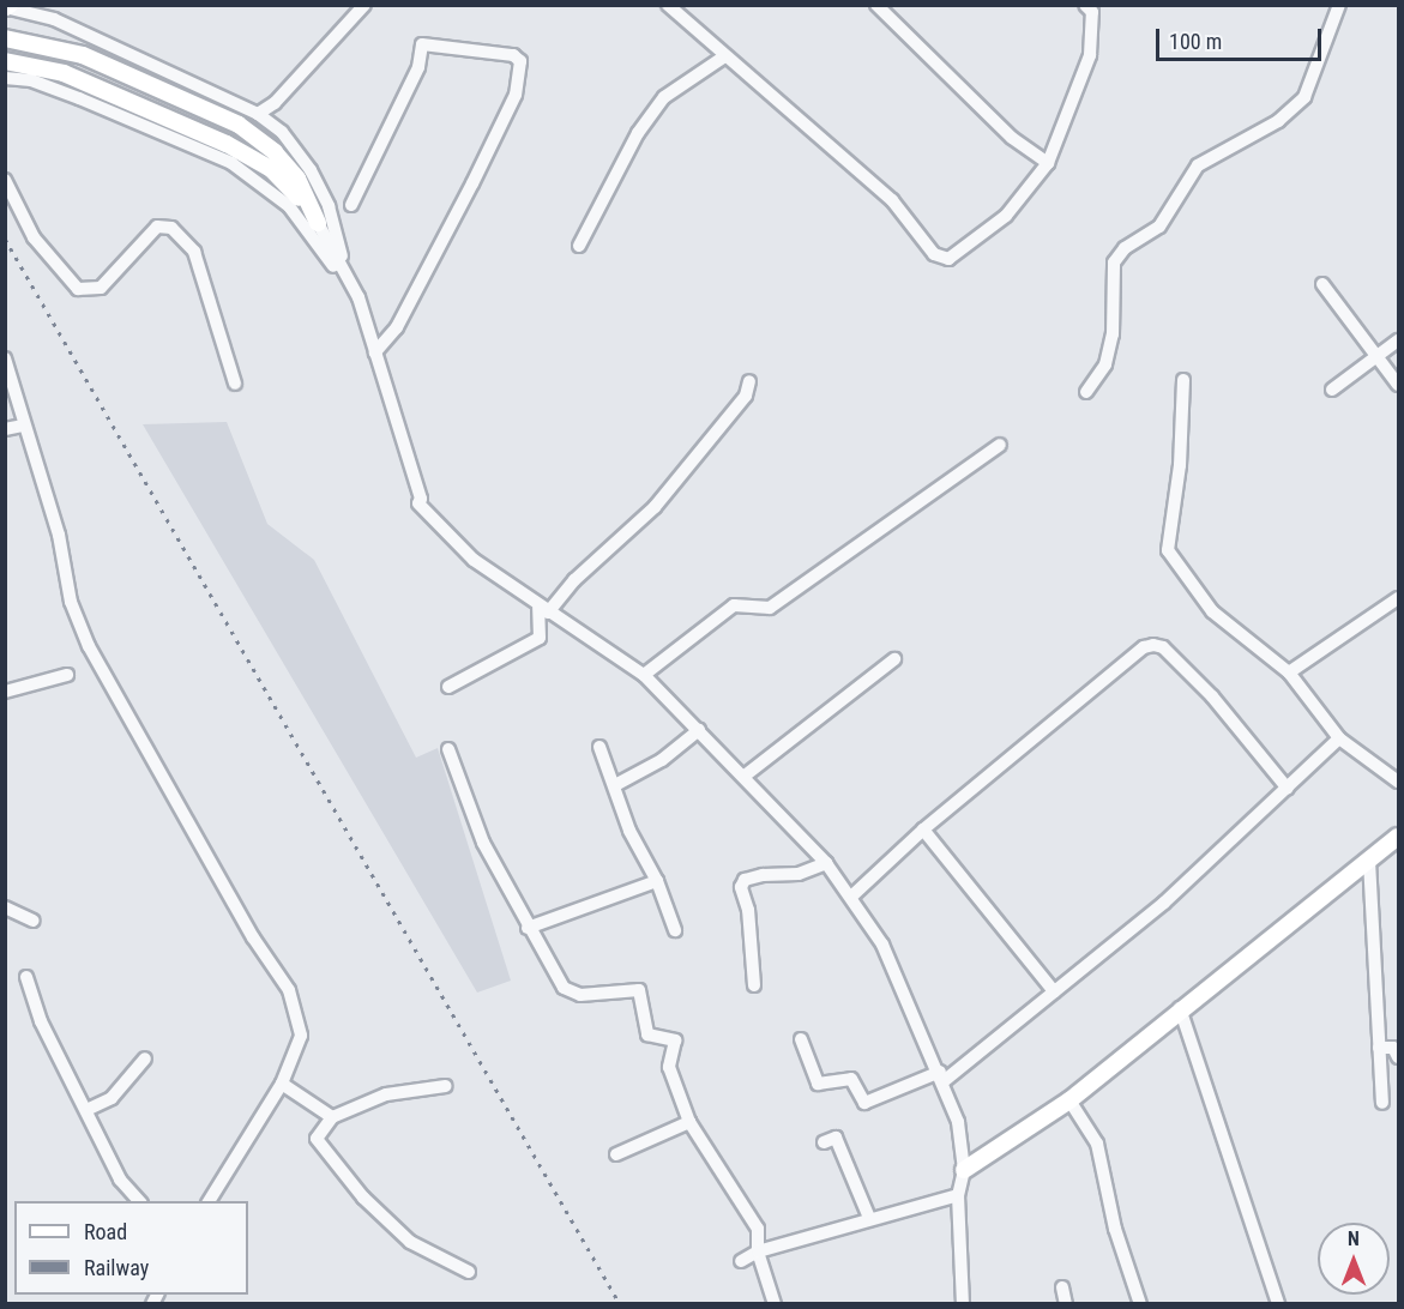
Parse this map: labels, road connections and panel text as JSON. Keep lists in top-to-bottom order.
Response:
{
  "legend": ["Road", "Railway"],
  "scale_bar": "100 m",
  "north": "top"
}
